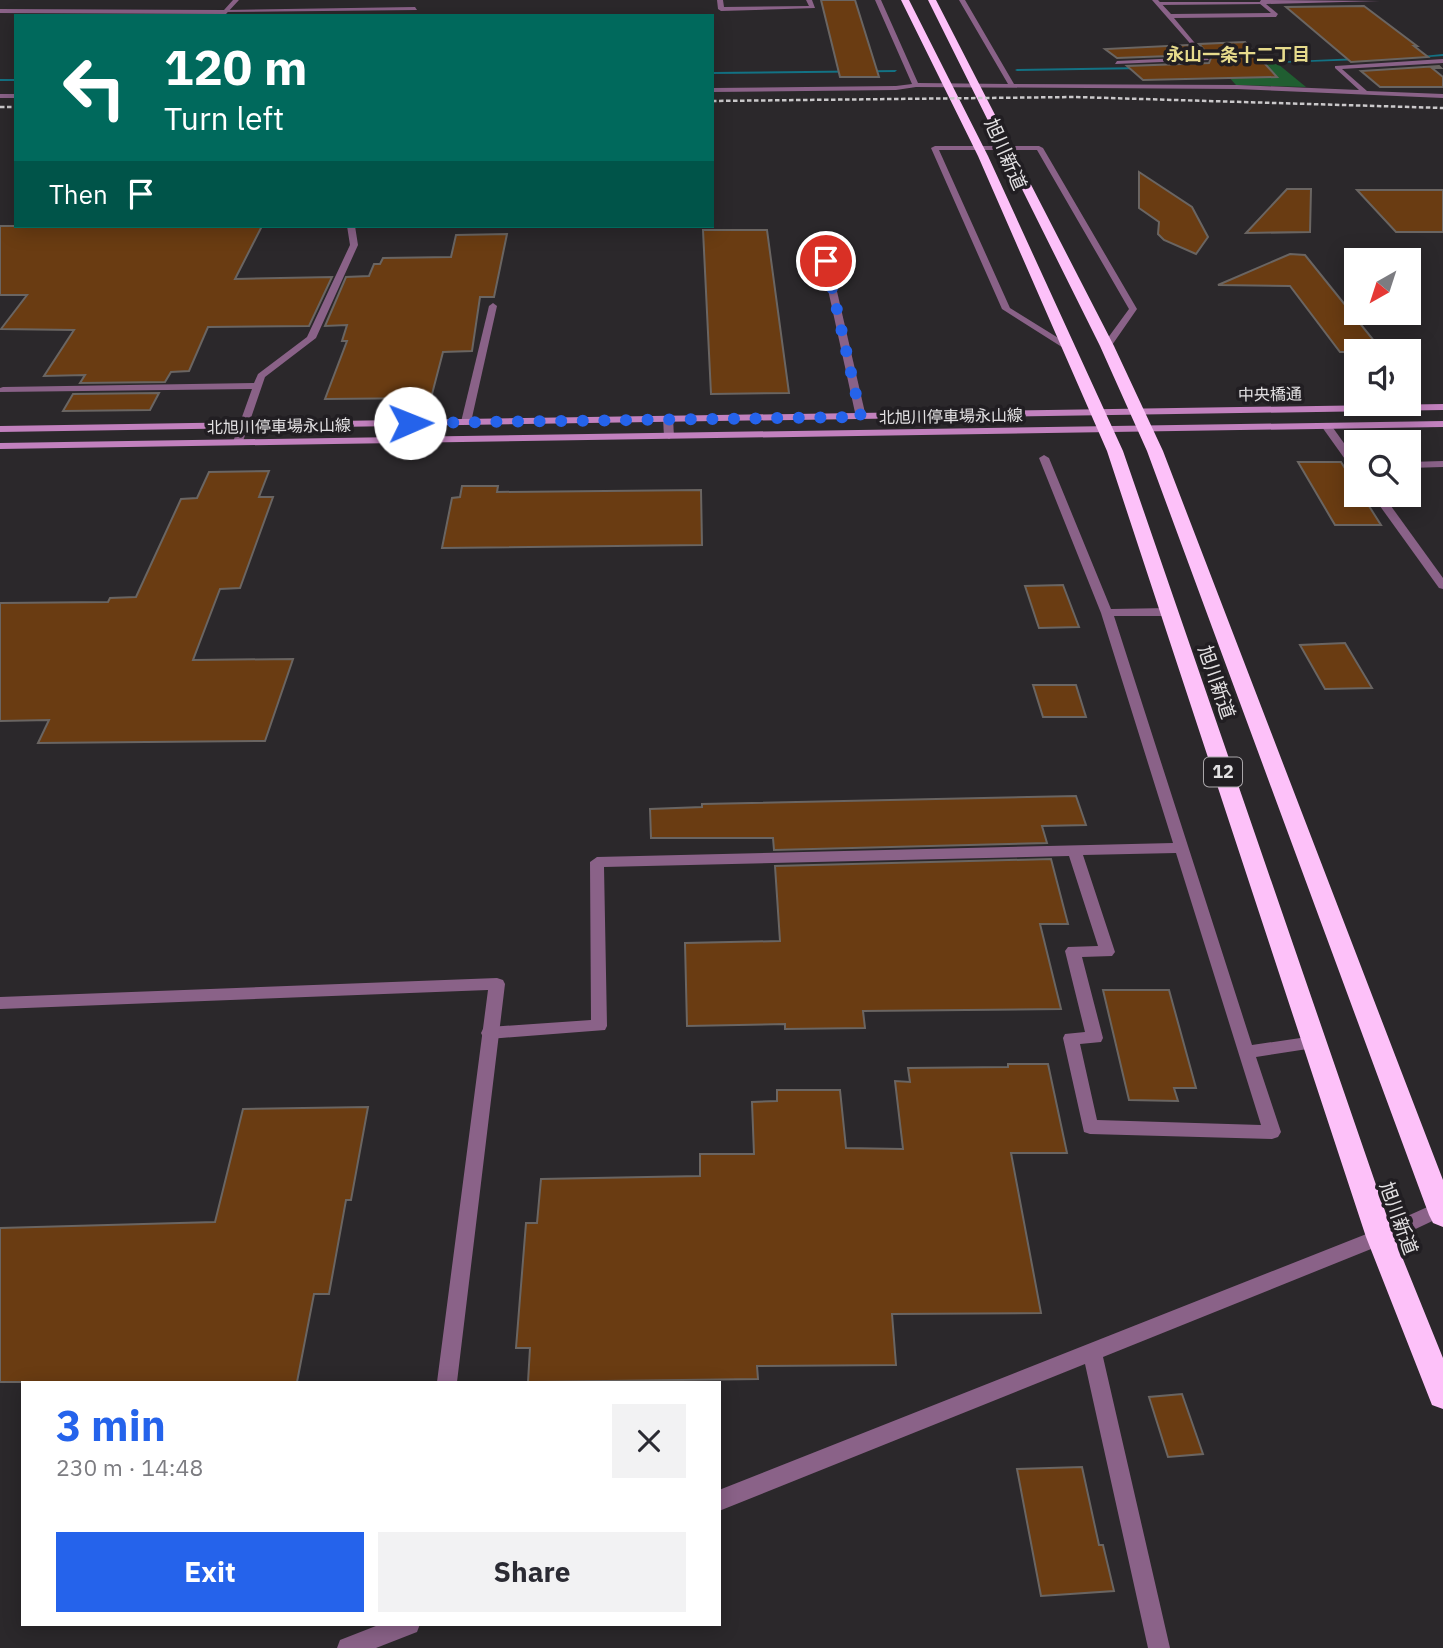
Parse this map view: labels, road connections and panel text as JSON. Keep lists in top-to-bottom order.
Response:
{
  "streets": {
    "highway": ["旭川新道", "12"],
    "main road": ["中央橋通", "北旭川停車場永山線"]
  },
  "crossings": [
    ["旭川新道", "中央橋通"],
    ["旭川新道", "北旭川停車場永山線"],
    ["中央橋通", "北旭川停車場永山線"]
  ],
  "districts": ["永山一条十二丁目"],
  "north": "bottom left",
  "page": {
    "turn": ["120 m", "Turn left"],
    "then": "Then",
    "heading": ["3 min", "230 m · 14:48"],
    "buttons": ["Exit", "Share"]
  }
}
